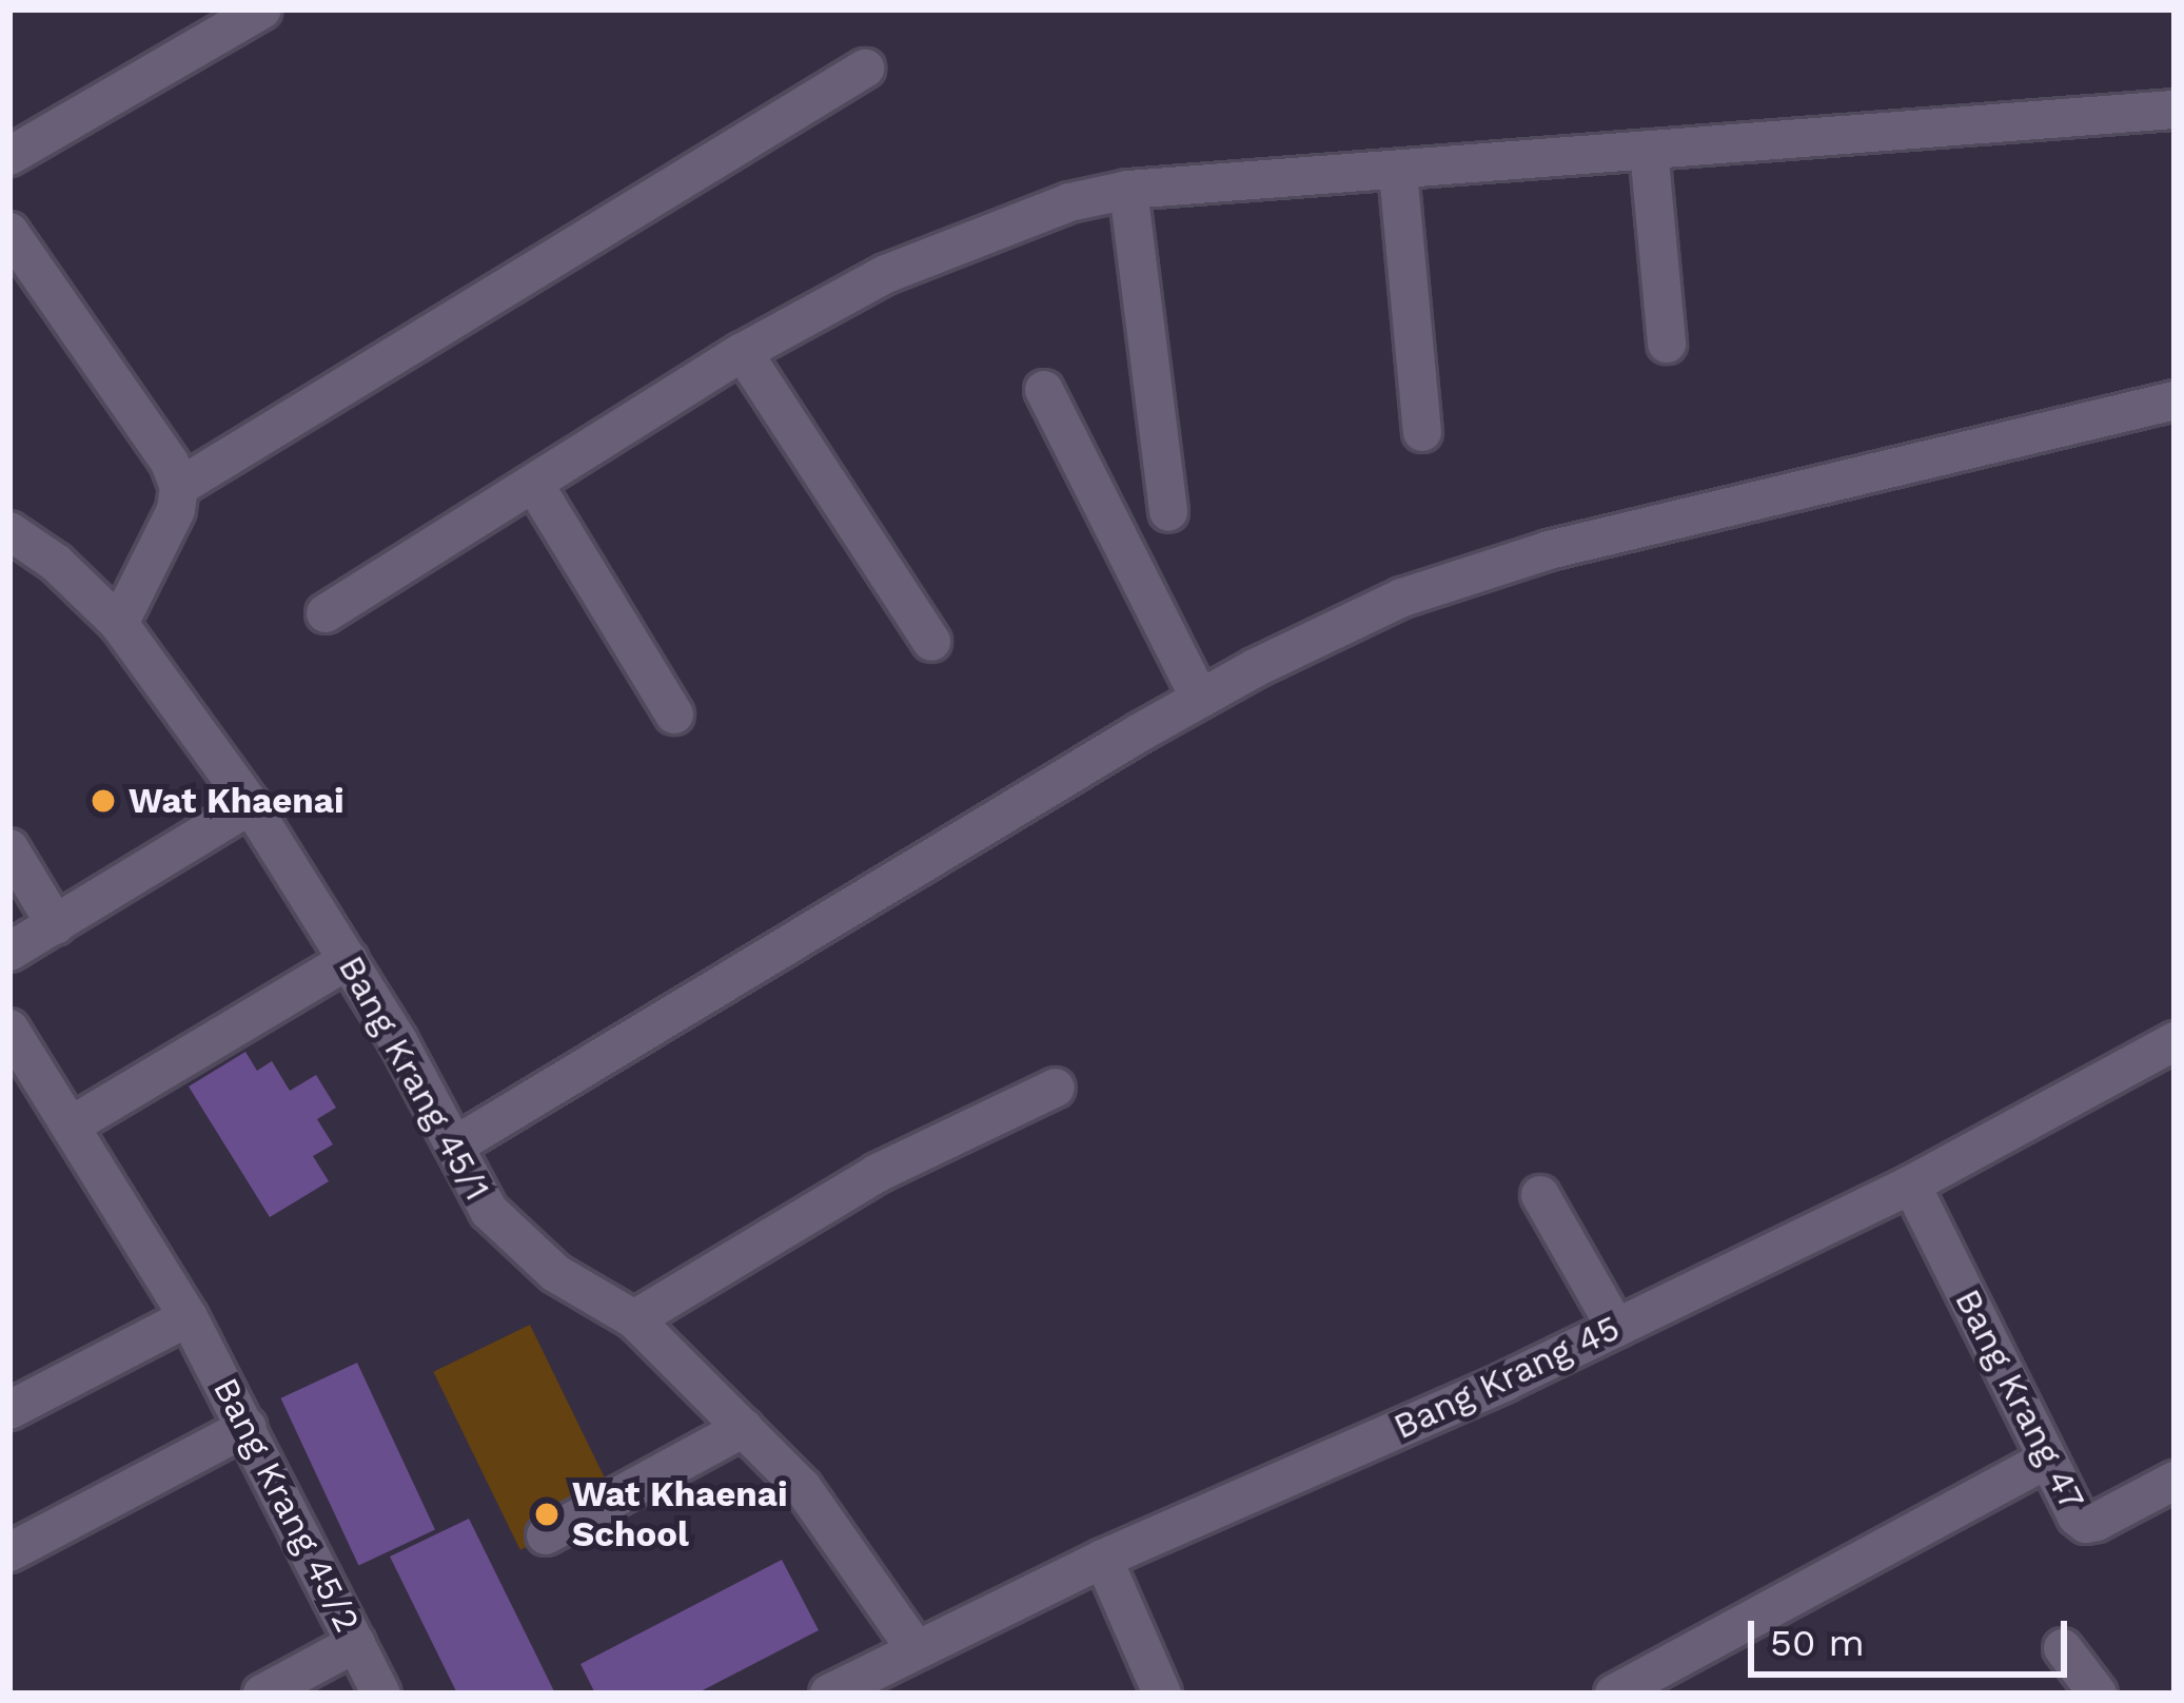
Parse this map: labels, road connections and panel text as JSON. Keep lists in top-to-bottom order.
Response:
{
  "streets": {
    "street": [
      "Bang Krang 45/1",
      "Bang Krang 45",
      "Bang Krang 47",
      "Bang Krang 45/2"
    ]
  },
  "crossings": [
    ["Bang Krang 45/1", "Bang Krang 45"],
    ["Bang Krang 45", "Bang Krang 47"]
  ],
  "places": ["Wat Khaenai", "Wat Khaenai School"],
  "scale_bar": "50 m"
}
